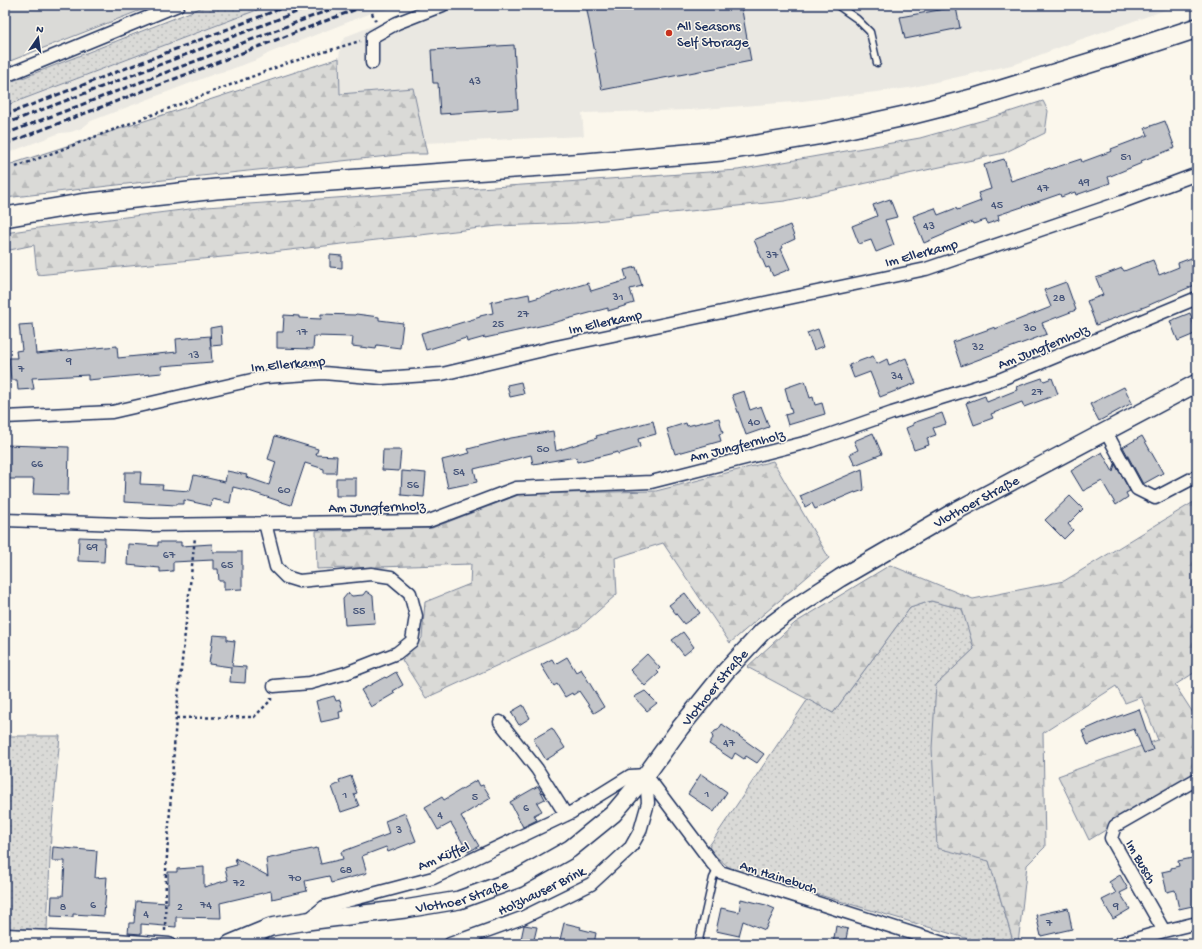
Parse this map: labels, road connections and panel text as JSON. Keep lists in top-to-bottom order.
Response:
{
  "streets": {
    "street": [
      "Im Ellerkamp",
      "Am Jungfernholz",
      "Vlothoer Straße",
      "Am Küffel",
      "Im Busch",
      "Am Hainebuch",
      "Holzhauser Brink"
    ]
  },
  "crossings": [
    ["Vlothoer Straße", "Am Küffel"],
    ["Vlothoer Straße", "Holzhauser Brink"],
    ["Am Küffel", "Holzhauser Brink"]
  ],
  "places": ["All Seasons Self Storage"],
  "house_numbers": [
    "43",
    "51",
    "49",
    "47",
    "45",
    "43",
    "37",
    "31",
    "28",
    "27",
    "25",
    "30",
    "17",
    "32",
    "13",
    "9",
    "7",
    "34",
    "27",
    "40",
    "50",
    "66",
    "54",
    "56",
    "60",
    "69",
    "67",
    "65",
    "55",
    "47",
    "1",
    "1",
    "5",
    "6",
    "4",
    "3",
    "68",
    "70",
    "72",
    "6",
    "74",
    "9",
    "8",
    "2",
    "4",
    "7"
  ],
  "north": "top"
}
